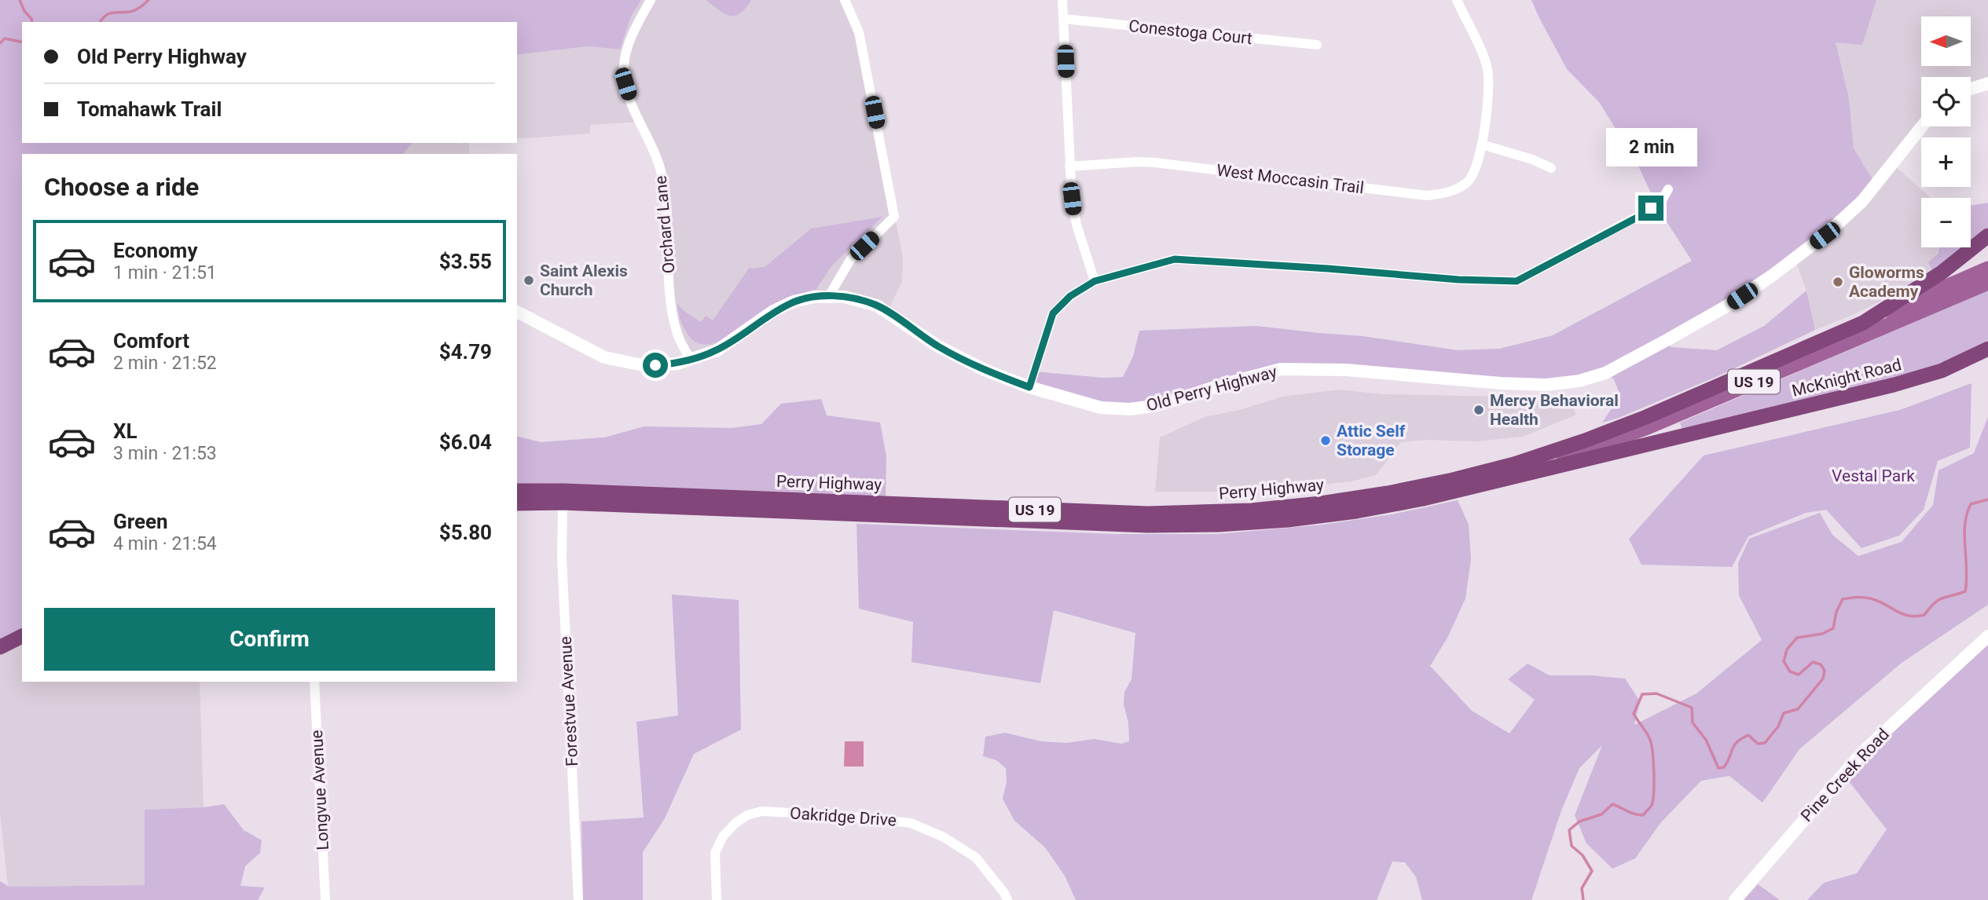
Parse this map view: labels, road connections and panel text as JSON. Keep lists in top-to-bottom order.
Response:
{
  "streets": {
    "highway": ["McKnight Road", "US 19", "Perry Highway"],
    "street": [
      "Conestoga Court",
      "West Moccasin Trail",
      "Orchard Lane",
      "Old Perry Highway",
      "Forestvue Avenue",
      "Pine Creek Road",
      "Longvue Avenue",
      "Oakridge Drive"
    ]
  },
  "crossings": [
    ["Orchard Lane", "Old Perry Highway"],
    ["McKnight Road", "Perry Highway"],
    ["Perry Highway", "Forestvue Avenue"]
  ],
  "parks": ["Vestal Park"],
  "places": [
    "Saint Alexis Church",
    "Gloworms Academy",
    "Mercy Behavioral Health",
    "Attic Self Storage"
  ],
  "north": "left",
  "page": {
    "map_buttons": ["+", "−"],
    "banner": ["Old Perry Highway", "Tomahawk Trail"],
    "bubble": "2 min",
    "heading": "Choose a ride",
    "list": [
      {
        "name": "Economy",
        "note": "1 min · 21:51",
        "value": "$3.55"
      },
      {
        "name": "Comfort",
        "note": "2 min · 21:52",
        "value": "$4.79"
      },
      {
        "name": "XL",
        "note": "3 min · 21:53",
        "value": "$6.04"
      },
      {
        "name": "Green",
        "note": "4 min · 21:54",
        "value": "$5.80"
      }
    ],
    "buttons": "Confirm"
  }
}
